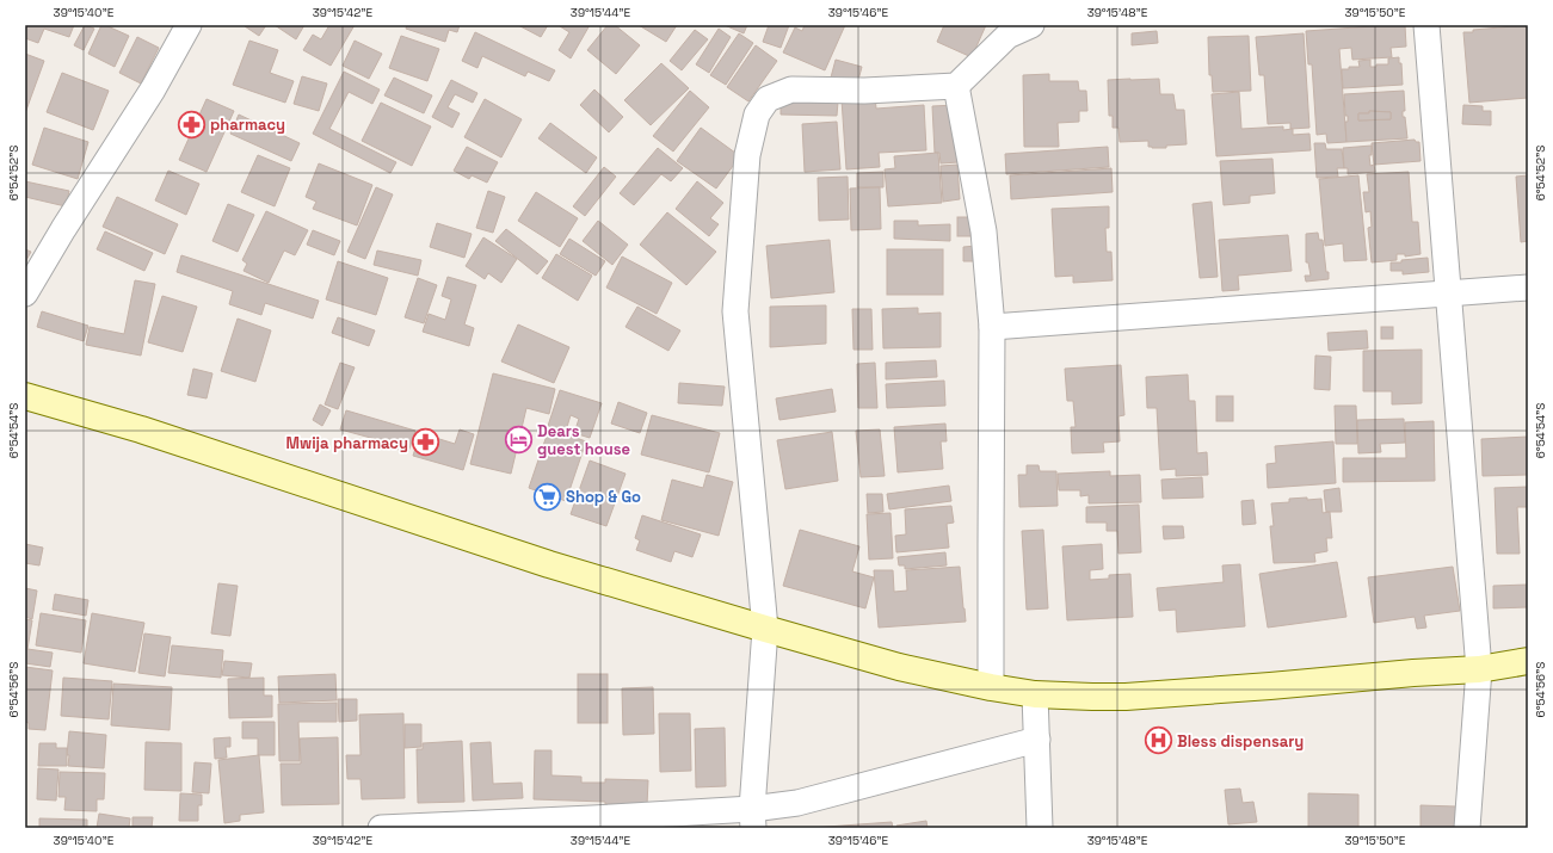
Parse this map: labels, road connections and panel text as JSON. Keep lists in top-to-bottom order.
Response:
{
  "places": {
    "pharmacy": ["pharmacy", "Mwija pharmacy"],
    "hotel": ["Dears guest house"],
    "supermarket": ["Shop & Go"],
    "hospital": ["Bless dispensary"]
  },
  "coordinates": [
    "39°15'40\"E",
    "39°15'42\"E",
    "39°15'44\"E",
    "39°15'46\"E",
    "39°15'48\"E",
    "39°15'50\"E",
    "6°54'52\"S",
    "6°54'54\"S",
    "6°54'56\"S"
  ]
}
